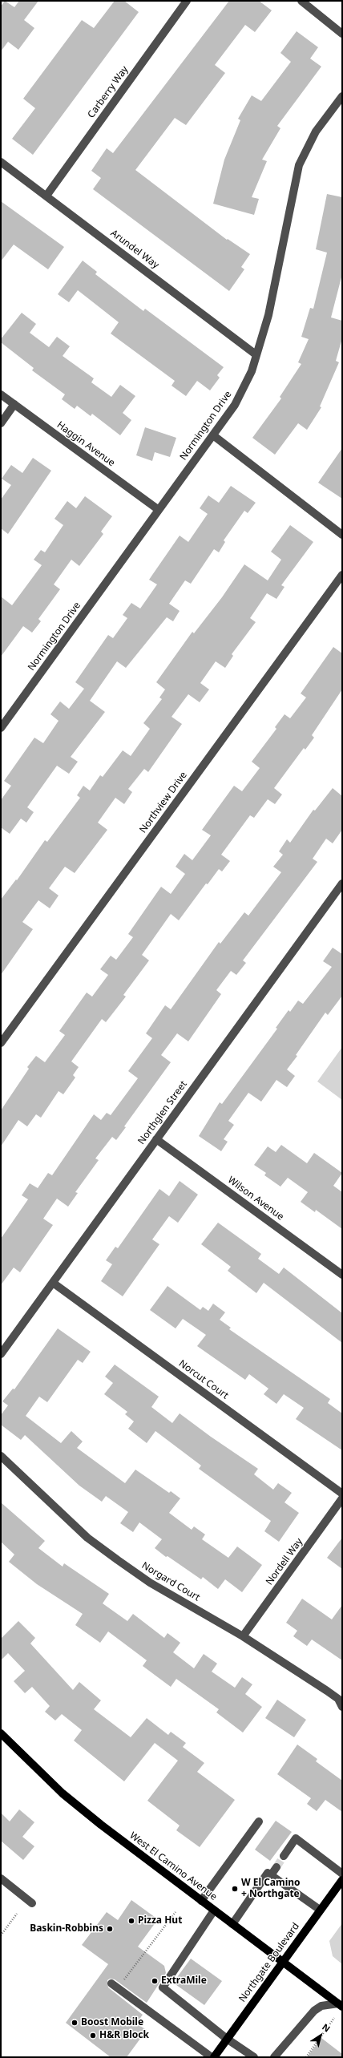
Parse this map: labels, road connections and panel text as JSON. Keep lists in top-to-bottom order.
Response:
{
  "streets": {
    "main road": ["West El Camino Avenue", "Northgate Boulevard"],
    "street": [
      "Carberry Way",
      "Arundel Way",
      "Normington Drive",
      "Haggin Avenue",
      "Northview Drive",
      "Northglen Street",
      "Wilson Avenue",
      "Norcut Court",
      "Nordell Way",
      "Norgard Court"
    ]
  },
  "crossings": [
    ["Carberry Way", "Arundel Way"],
    ["Arundel Way", "Normington Drive"],
    ["Normington Drive", "Haggin Avenue"],
    ["Northglen Street", "Wilson Avenue"],
    ["Northglen Street", "Norcut Court"],
    ["Nordell Way", "Norgard Court"],
    ["West El Camino Avenue", "Northgate Boulevard"]
  ],
  "places": [
    "W El Camino + Northgate",
    "Pizza Hut",
    "Baskin-Robbins",
    "ExtraMile",
    "Boost Mobile",
    "H&R Block"
  ],
  "north": "top right"
}
